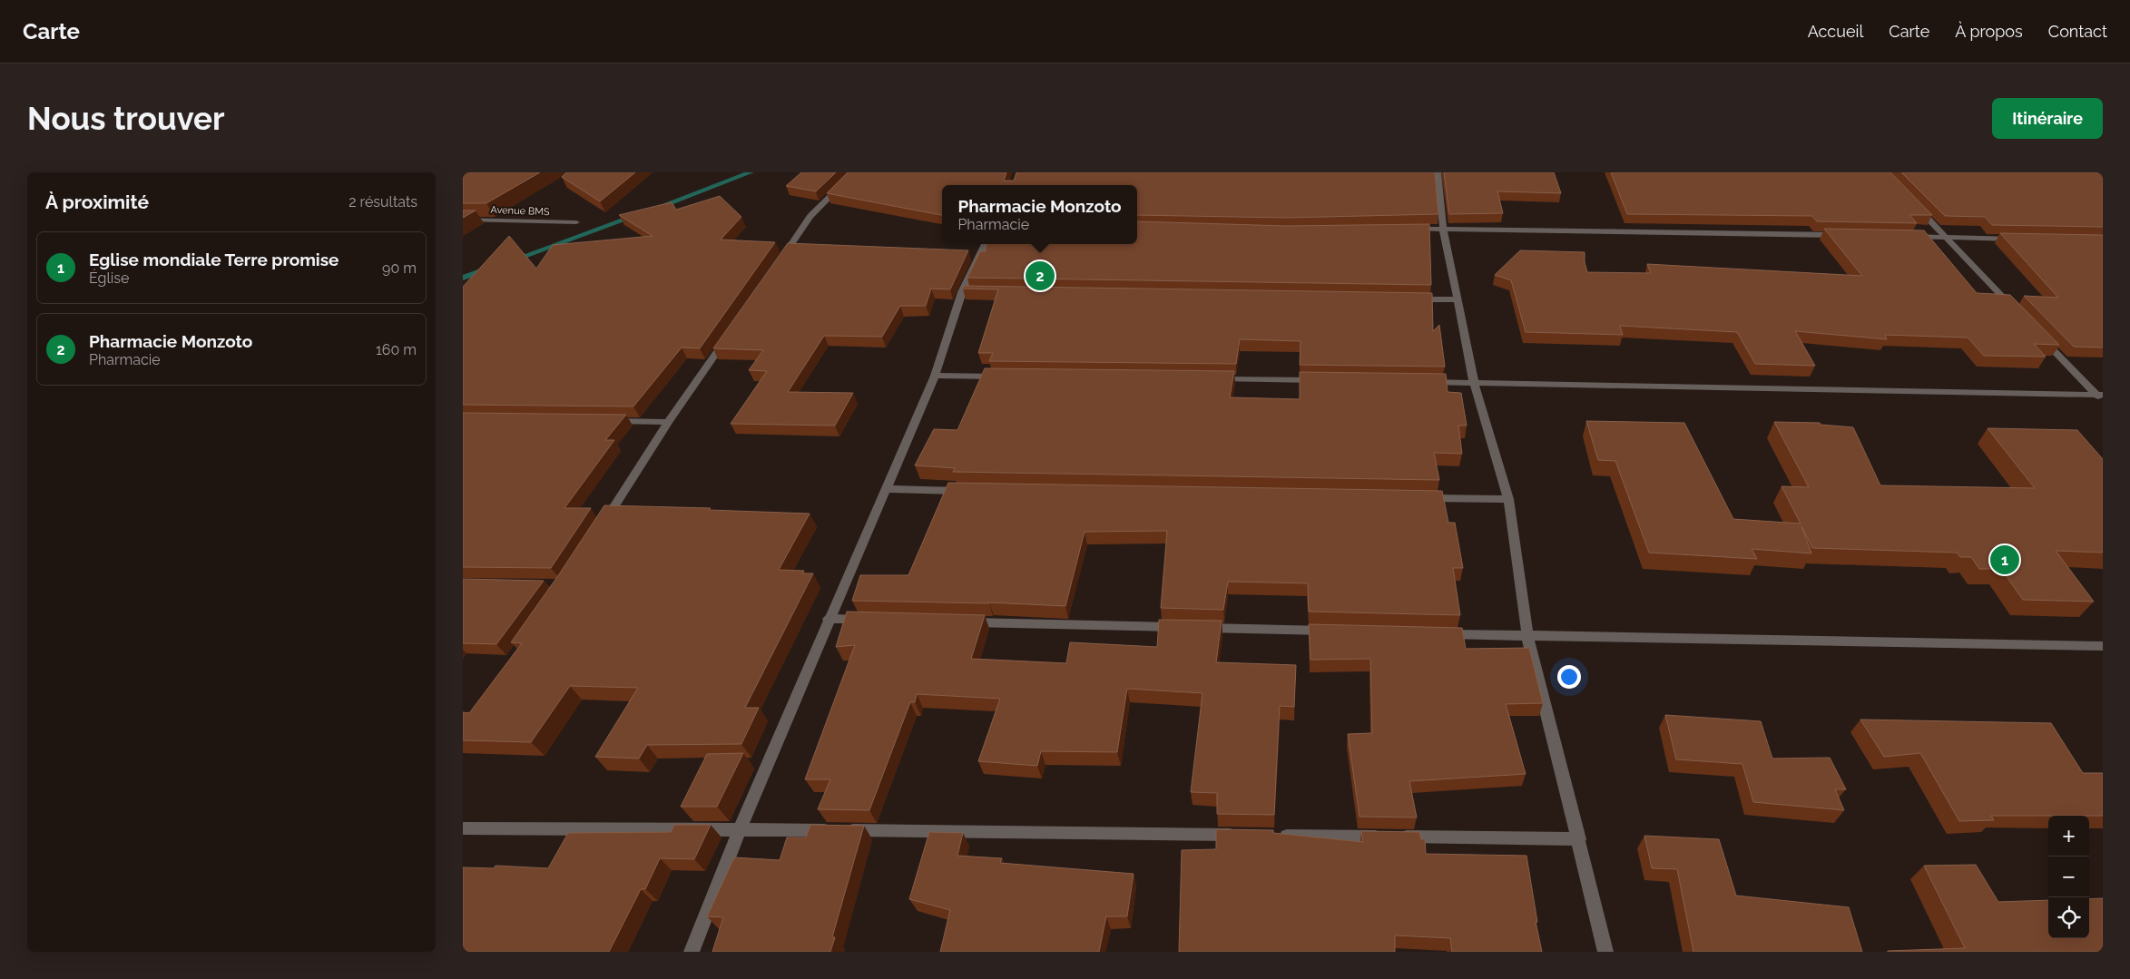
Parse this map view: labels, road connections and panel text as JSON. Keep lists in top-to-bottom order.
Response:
{
  "streets": {
    "street": ["Avenue BMS"]
  },
  "page": {
    "header": "Carte",
    "nav": [
      "Accueil",
      "Carte",
      "À propos",
      "Contact"
    ],
    "buttons": "Itinéraire",
    "title": "Nous trouver",
    "heading": ["À proximité", "2 résultats"],
    "popup": ["Pharmacie Monzoto", "Pharmacie"],
    "list": [
      {
        "mark": "1",
        "name": "Eglise mondiale Terre promise",
        "note": "Église",
        "value": "90 m"
      },
      {
        "mark": "2",
        "name": "Pharmacie Monzoto",
        "note": "Pharmacie",
        "value": "160 m"
      }
    ],
    "pins": ["2", "1"],
    "map_buttons": ["+", "−"]
  }
}
